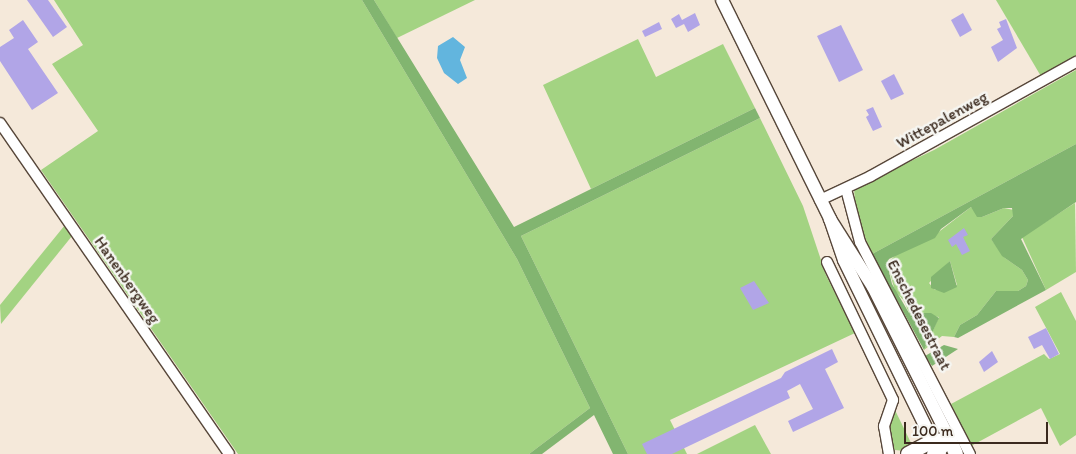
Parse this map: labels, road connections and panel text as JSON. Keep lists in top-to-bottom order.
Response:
{
  "streets": {
    "main road": ["Enschedesestraat"],
    "street": ["Wittepalenweg", "Hanenbergweg"]
  },
  "crossings": [
    ["Wittepalenweg", "Enschedesestraat"]
  ],
  "scale_bar": "100 m"
}
